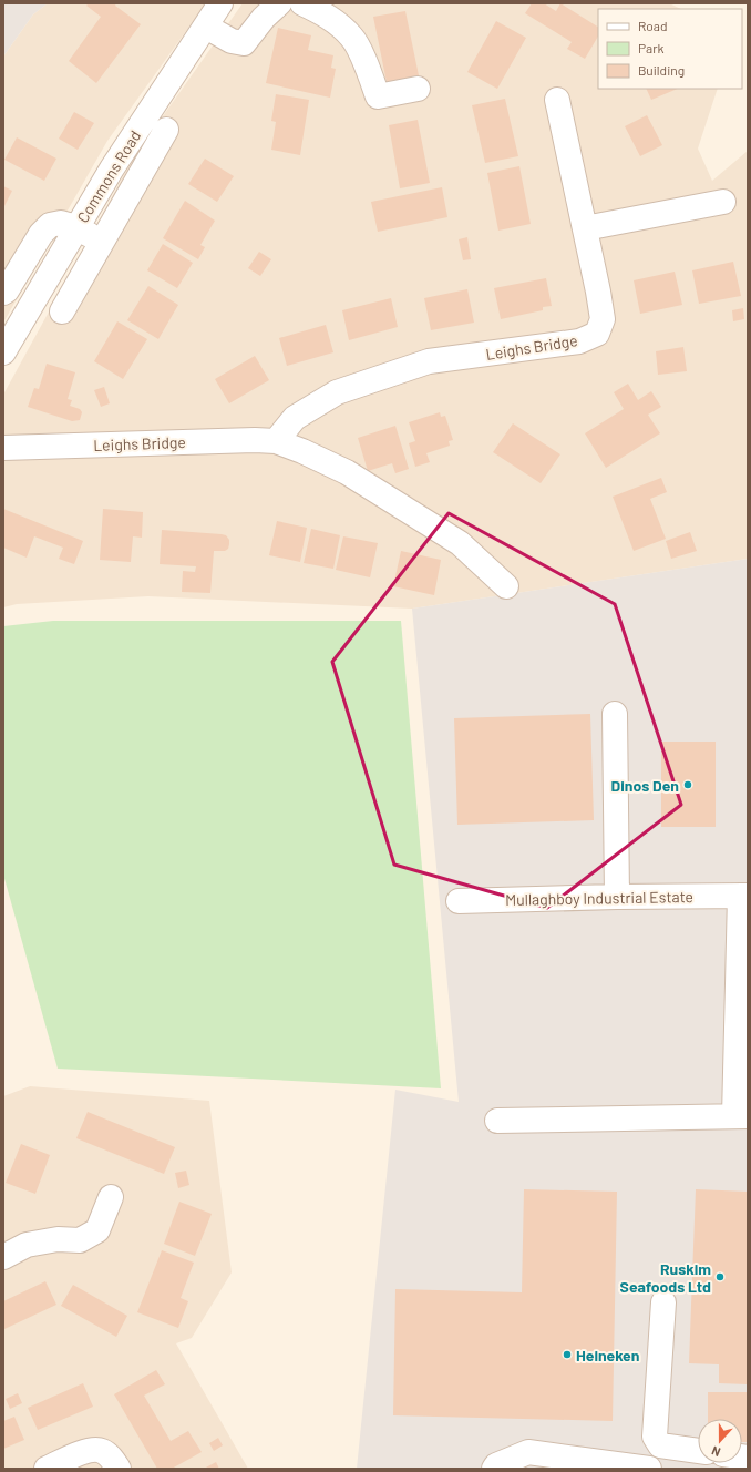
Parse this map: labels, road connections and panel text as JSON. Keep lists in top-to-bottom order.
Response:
{
  "streets": {
    "street": ["Commons Road", "Leighs Bridge", "Mullaghboy Industrial Estate"]
  },
  "places": ["Dinos Den", "Ruskim Seafoods Ltd", "Heineken"],
  "legend": ["Road", "Park", "Building"],
  "north": "bottom"
}
